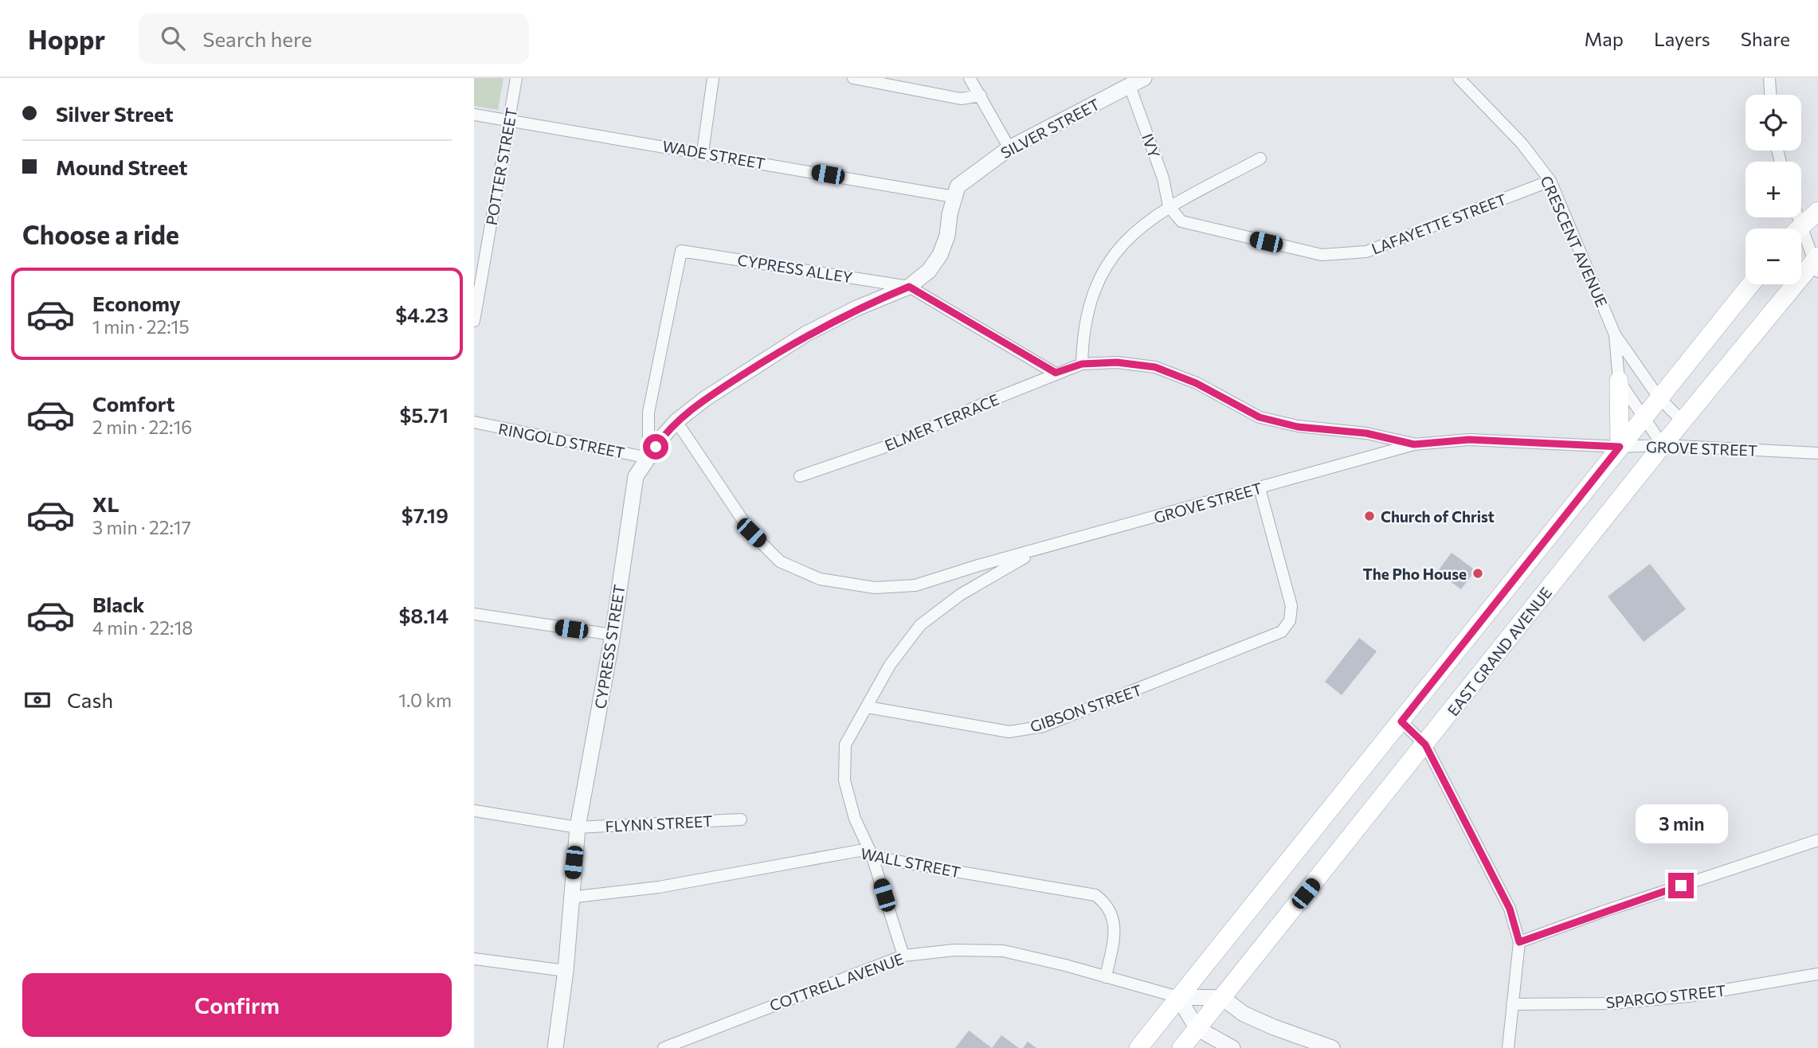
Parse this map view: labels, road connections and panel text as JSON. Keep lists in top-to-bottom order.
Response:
{
  "streets": {
    "main road": ["EAST GRAND AVENUE"],
    "street": [
      "SILVER STREET",
      "IVY",
      "WADE STREET",
      "POTTER STREET",
      "LAFAYETTE STREET",
      "CRESCENT AVENUE",
      "CYPRESS ALLEY",
      "ELMER TERRACE",
      "RINGOLD STREET",
      "GROVE STREET",
      "CYPRESS STREET",
      "GIBSON STREET",
      "FLYNN STREET",
      "WALL STREET",
      "COTTRELL AVENUE",
      "SPARGO STREET"
    ]
  },
  "crossings": [
    ["SILVER STREET", "IVY"],
    ["SILVER STREET", "WADE STREET"],
    ["IVY", "LAFAYETTE STREET"],
    ["WADE STREET", "POTTER STREET"],
    ["LAFAYETTE STREET", "CRESCENT AVENUE"],
    ["CRESCENT AVENUE", "GROVE STREET"],
    ["CRESCENT AVENUE", "EAST GRAND AVENUE"],
    ["CYPRESS ALLEY", "CYPRESS STREET"],
    ["ELMER TERRACE", "GROVE STREET"],
    ["RINGOLD STREET", "CYPRESS STREET"],
    ["GROVE STREET", "EAST GRAND AVENUE"],
    ["GROVE STREET", "GIBSON STREET"],
    ["CYPRESS STREET", "FLYNN STREET"],
    ["CYPRESS STREET", "WALL STREET"],
    ["WALL STREET", "COTTRELL AVENUE"]
  ],
  "places": ["Church of Christ", "The Pho House"],
  "page": {
    "header": "Hoppr",
    "search": "Search here",
    "nav": ["Map", "Layers", "Share"],
    "banner": ["Silver Street", "Mound Street"],
    "map_buttons": ["+", "−"],
    "heading": "Choose a ride",
    "list": [
      {
        "name": "Economy",
        "note": "1 min · 22:15",
        "value": "$4.23"
      },
      {
        "name": "Comfort",
        "note": "2 min · 22:16",
        "value": "$5.71"
      },
      {
        "name": "XL",
        "note": "3 min · 22:17",
        "value": "$7.19"
      },
      {
        "name": "Black",
        "note": "4 min · 22:18",
        "value": "$8.14"
      }
    ],
    "pay": ["Cash", "1.0 km"],
    "bubble": "3 min",
    "buttons": "Confirm"
  }
}
